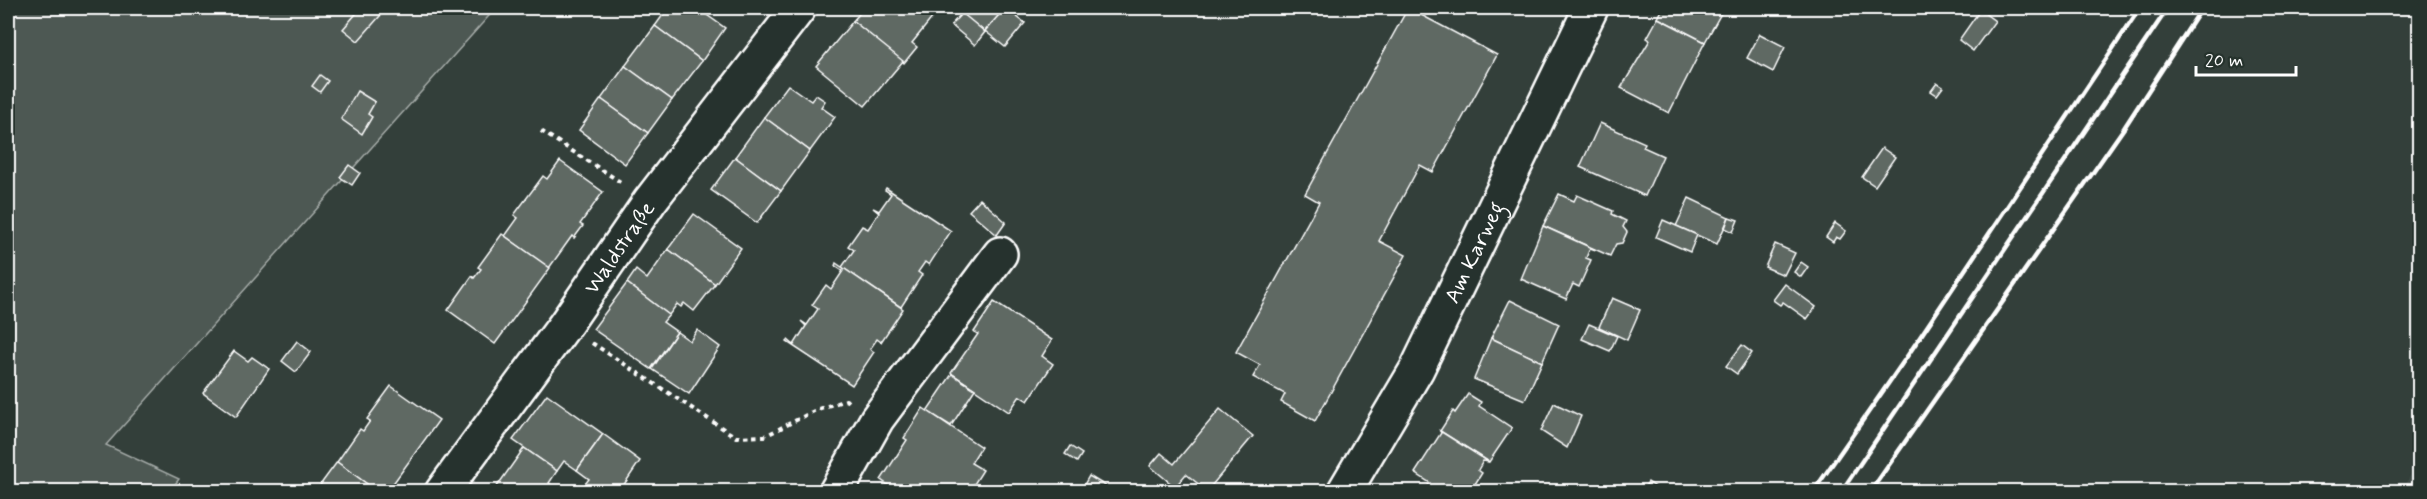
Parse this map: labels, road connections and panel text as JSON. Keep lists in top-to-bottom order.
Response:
{
  "streets": {
    "street": ["Waldstraße", "Am Karweg"]
  },
  "scale_bar": "20 m"
}
